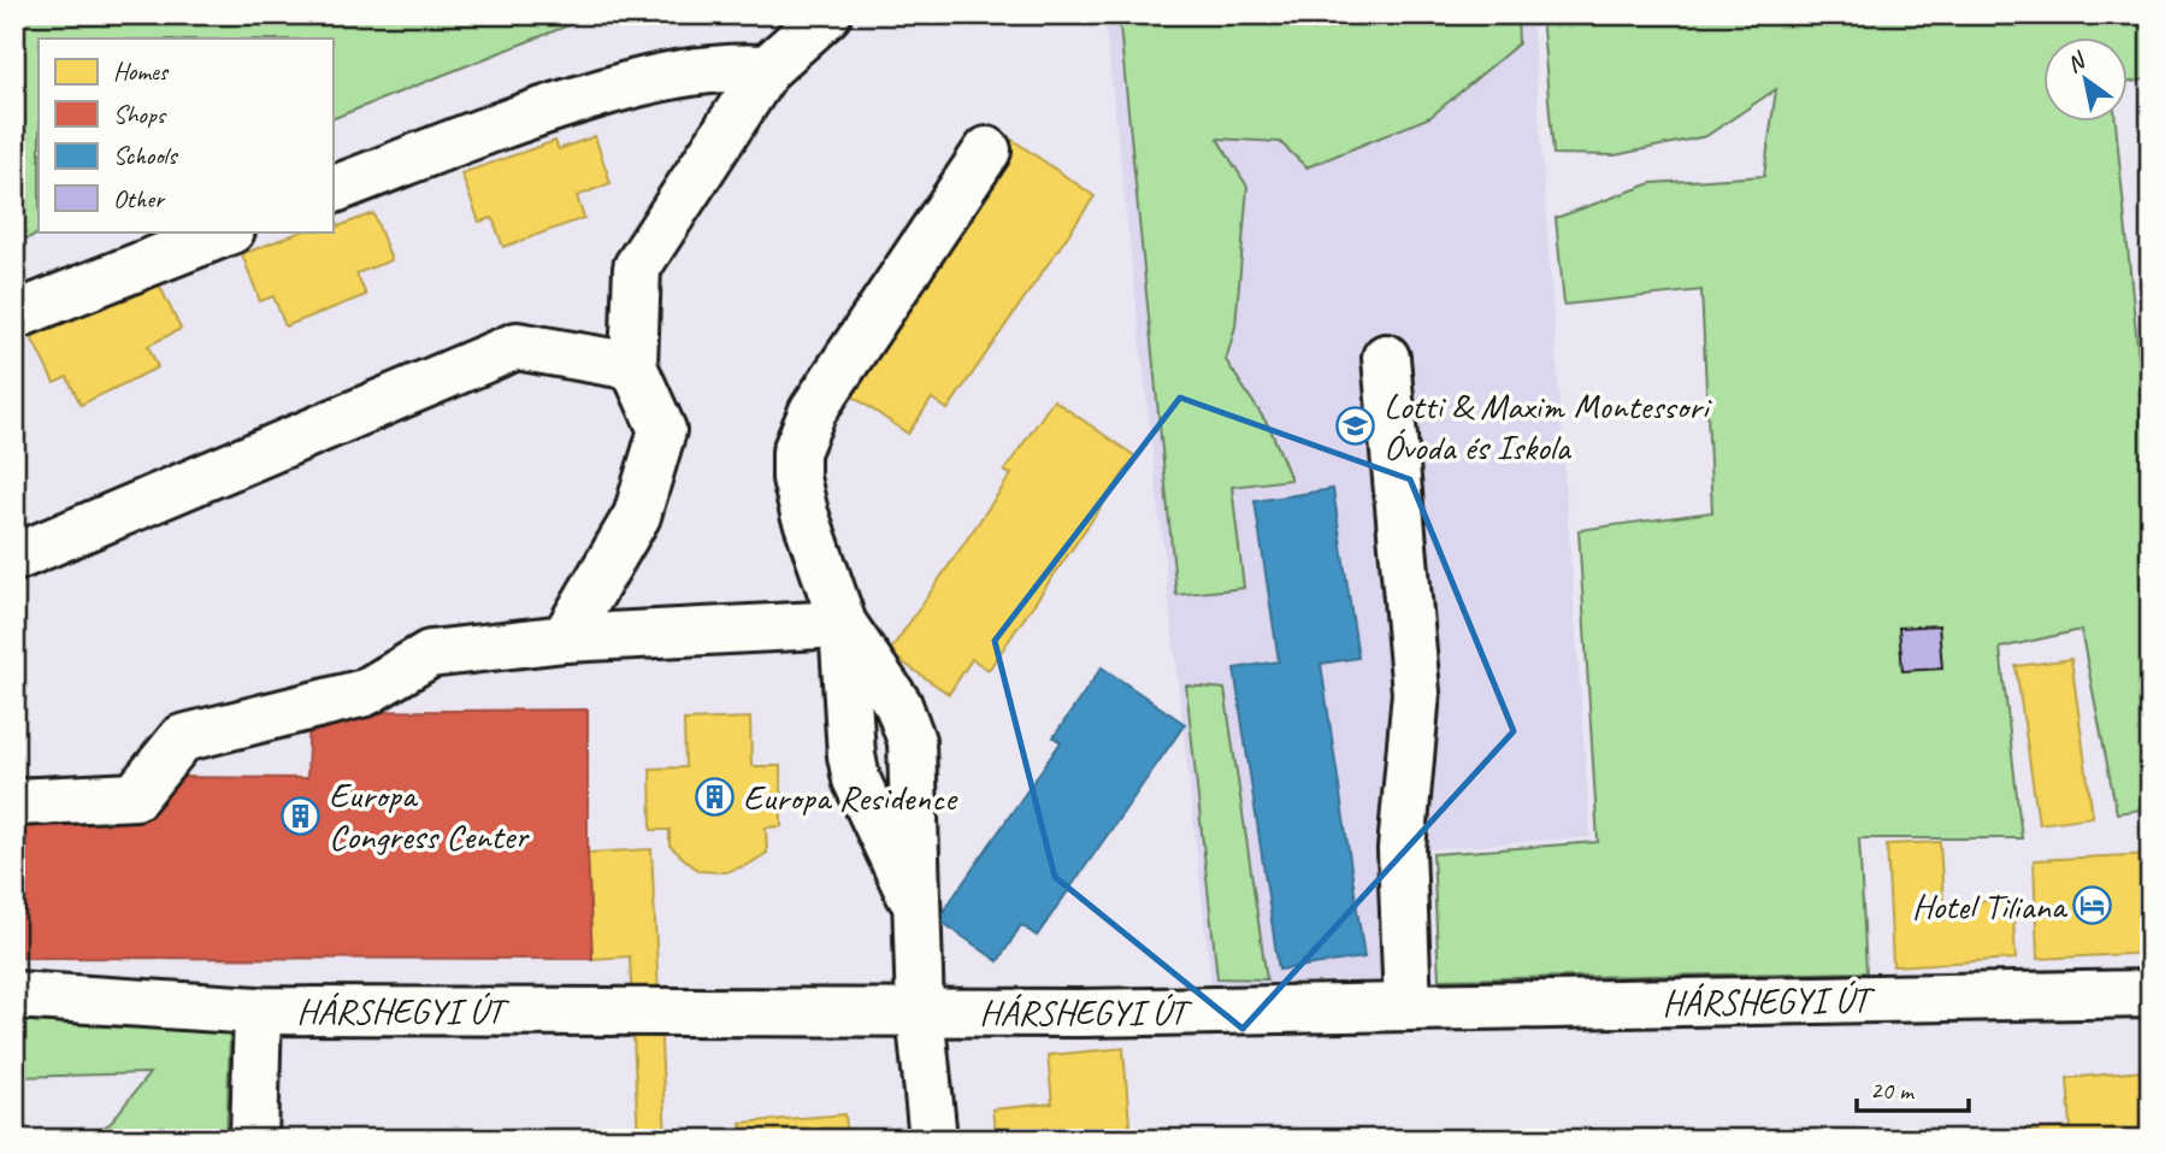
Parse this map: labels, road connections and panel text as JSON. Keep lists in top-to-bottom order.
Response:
{
  "streets": {
    "street": ["HÁRSHEGYI ÚT"]
  },
  "places": {
    "school or university": ["Lotti & Maxim Montessori Óvoda és Iskola"],
    "building": ["Europa Residence", "Europa Congress Center"],
    "hotel": ["Hotel Tiliana"]
  },
  "legend": [
    "Homes",
    "Shops",
    "Schools",
    "Other"
  ],
  "scale_bar": "20 m",
  "north": "top left"
}
